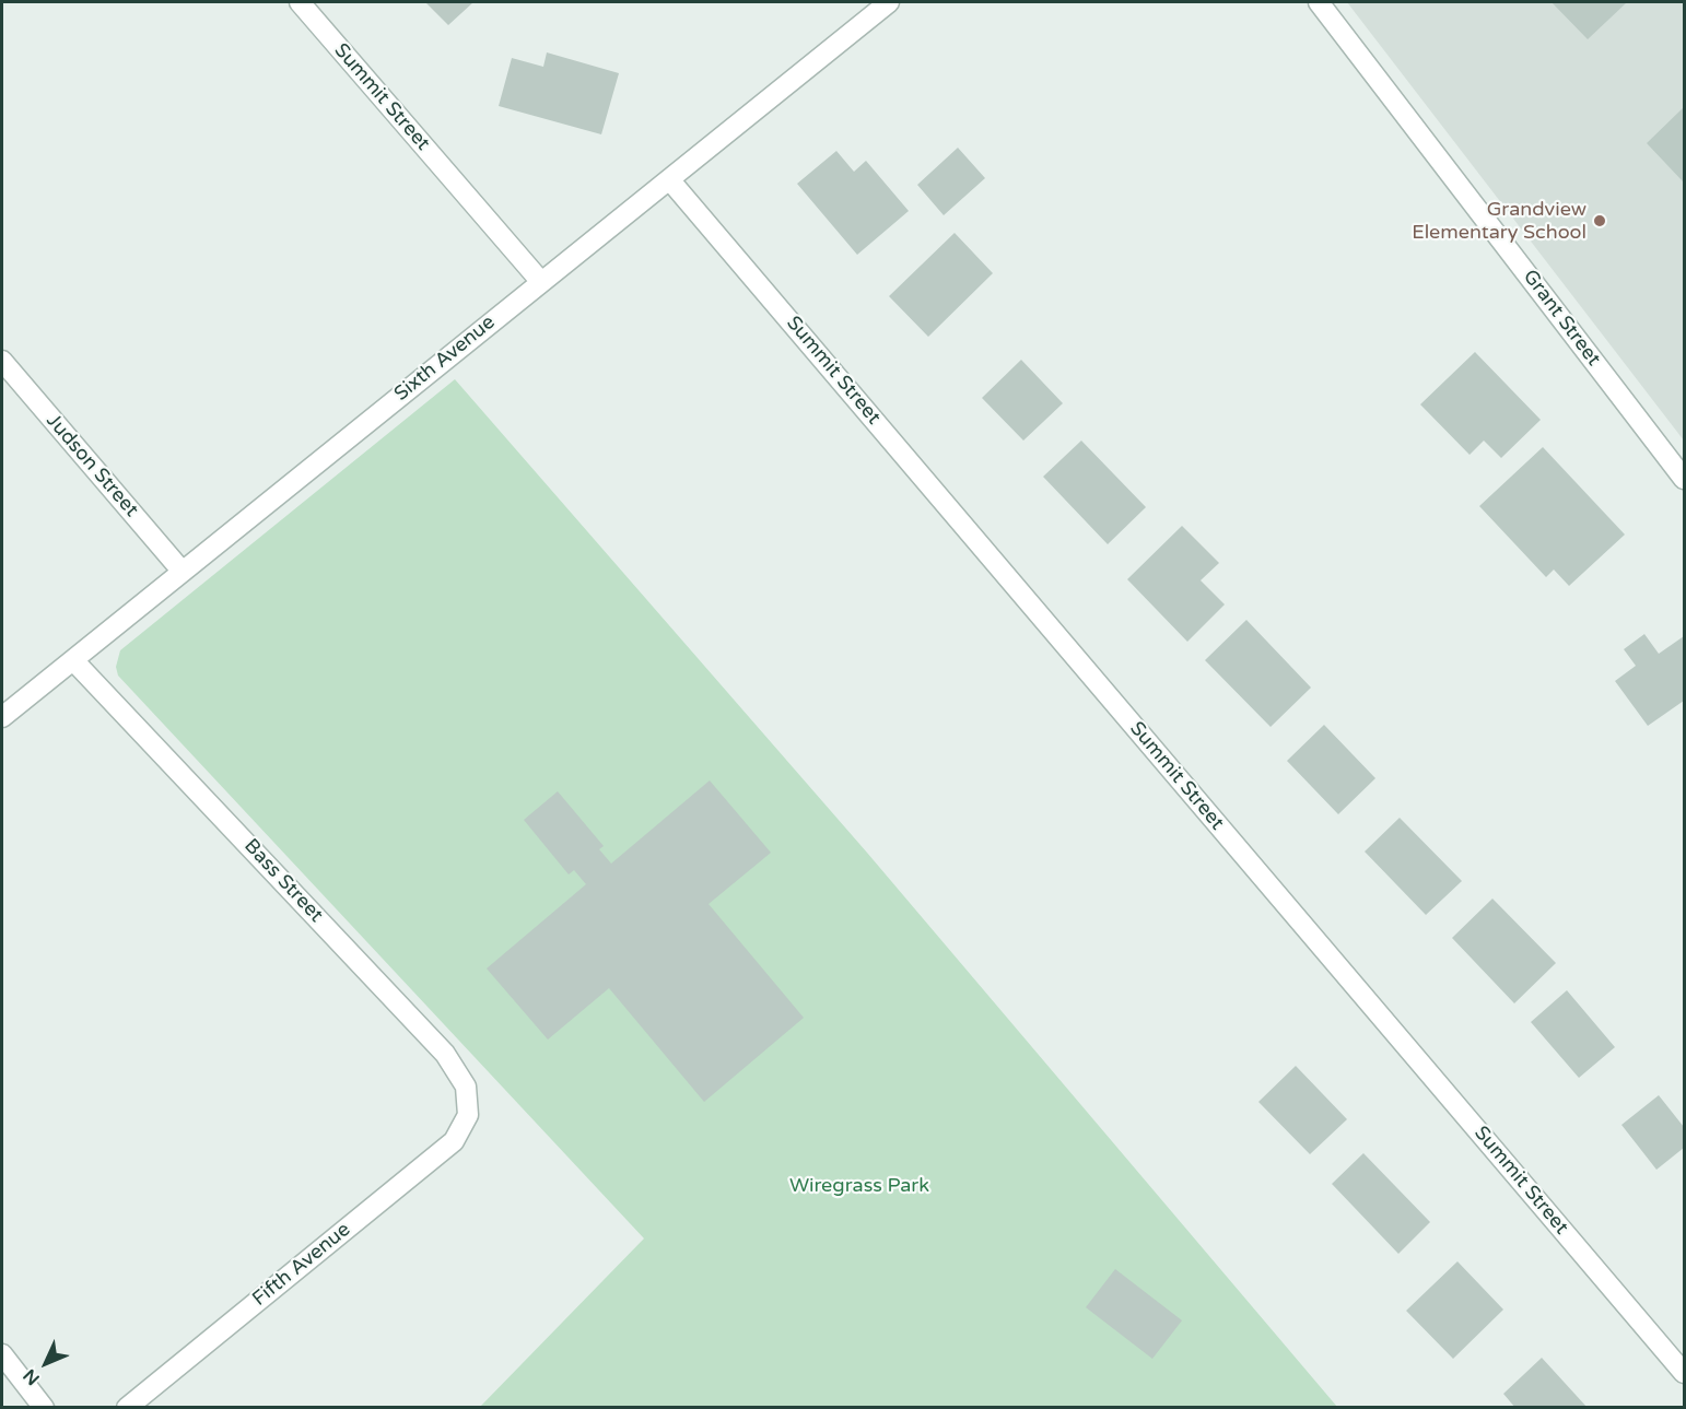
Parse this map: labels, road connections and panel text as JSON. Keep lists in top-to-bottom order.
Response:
{
  "streets": {
    "street": [
      "Summit Street",
      "Grant Street",
      "Sixth Avenue",
      "Judson Street",
      "Bass Street",
      "Fifth Avenue"
    ]
  },
  "crossings": [
    ["Summit Street", "Sixth Avenue"],
    ["Sixth Avenue", "Judson Street"],
    ["Sixth Avenue", "Bass Street"],
    ["Bass Street", "Fifth Avenue"]
  ],
  "parks": ["Wiregrass Park"],
  "places": ["Grandview Elementary School"],
  "north": "bottom left"
}
